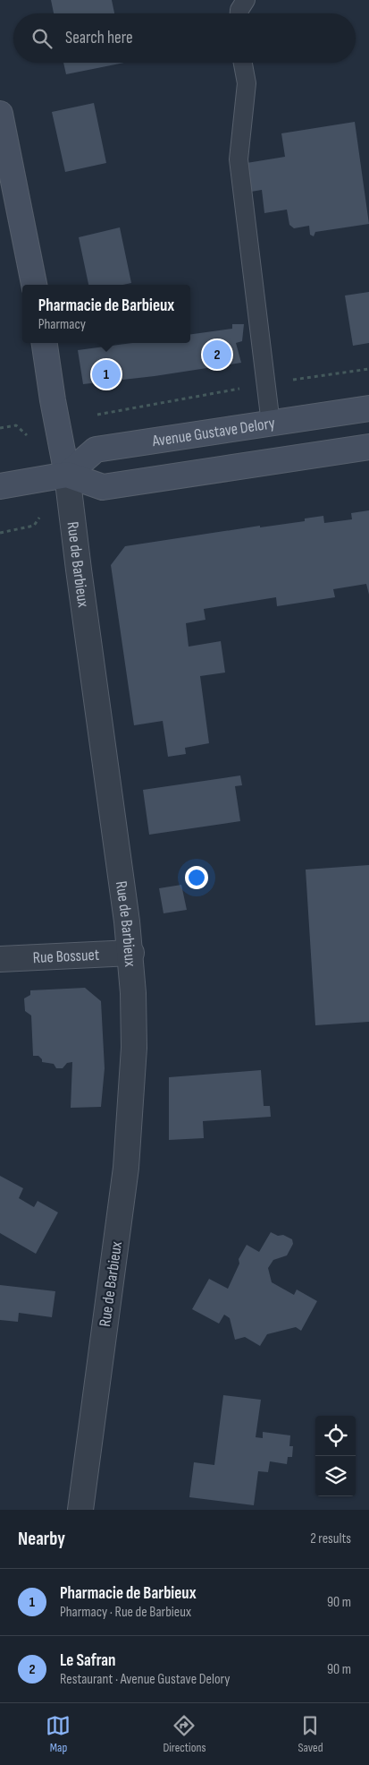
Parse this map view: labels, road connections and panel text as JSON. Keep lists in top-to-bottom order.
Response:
{
  "streets": {
    "main road": ["Avenue Gustave Delory", "Rue de Barbieux"],
    "street": ["Rue Bossuet"]
  },
  "crossings": [
    ["Avenue Gustave Delory", "Rue de Barbieux"],
    ["Rue de Barbieux", "Rue Bossuet"]
  ],
  "page": {
    "search": "Search here",
    "popup": ["Pharmacie de Barbieux", "Pharmacy"],
    "pins": ["2", "1"],
    "heading": ["Nearby", "2 results"],
    "list": [
      {
        "mark": "1",
        "name": "Pharmacie de Barbieux",
        "note": "Pharmacy · Rue de Barbieux",
        "value": "90 m"
      },
      {
        "mark": "2",
        "name": "Le Safran",
        "note": "Restaurant · Avenue Gustave Delory",
        "value": "90 m"
      }
    ],
    "nav": ["Map", "Directions", "Saved"]
  }
}
